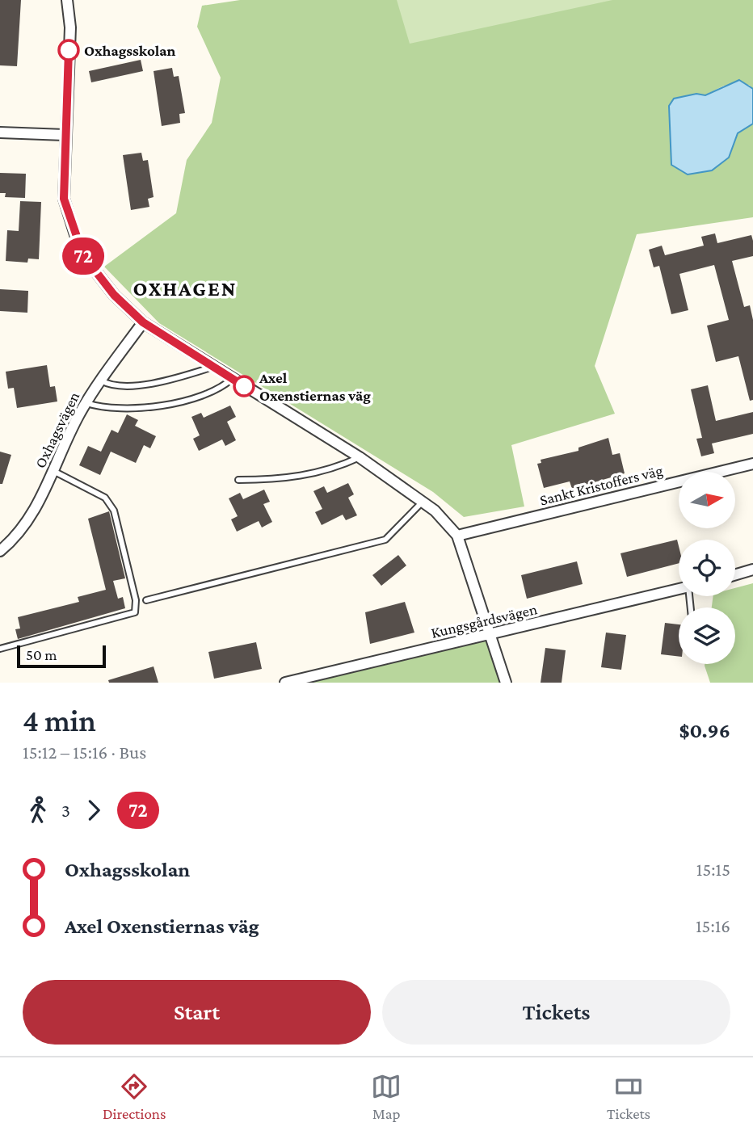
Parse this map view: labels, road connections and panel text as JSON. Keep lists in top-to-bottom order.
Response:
{
  "streets": {
    "street": ["Oxhagsvägen", "Sankt Kristoffers väg", "Kungsgårdsvägen"]
  },
  "districts": ["OXHAGEN"],
  "places": ["Oxhagsskolan", "Axel Oxenstiernas väg"],
  "lines": ["bus line 72"],
  "scale_bar": "50 m",
  "north": "right",
  "page": {
    "on_map": "72",
    "scale": "50 m",
    "heading": ["4 min", "15:12 – 15:16 · Bus", "$0.96"],
    "legs": ["3", "72"],
    "list": [
      {
        "name": "Oxhagsskolan",
        "value": "15:15"
      },
      {
        "name": "Axel Oxenstiernas väg",
        "value": "15:16"
      }
    ],
    "buttons": ["Start", "Tickets"],
    "tabs": ["Directions", "Map", "Tickets"]
  }
}
